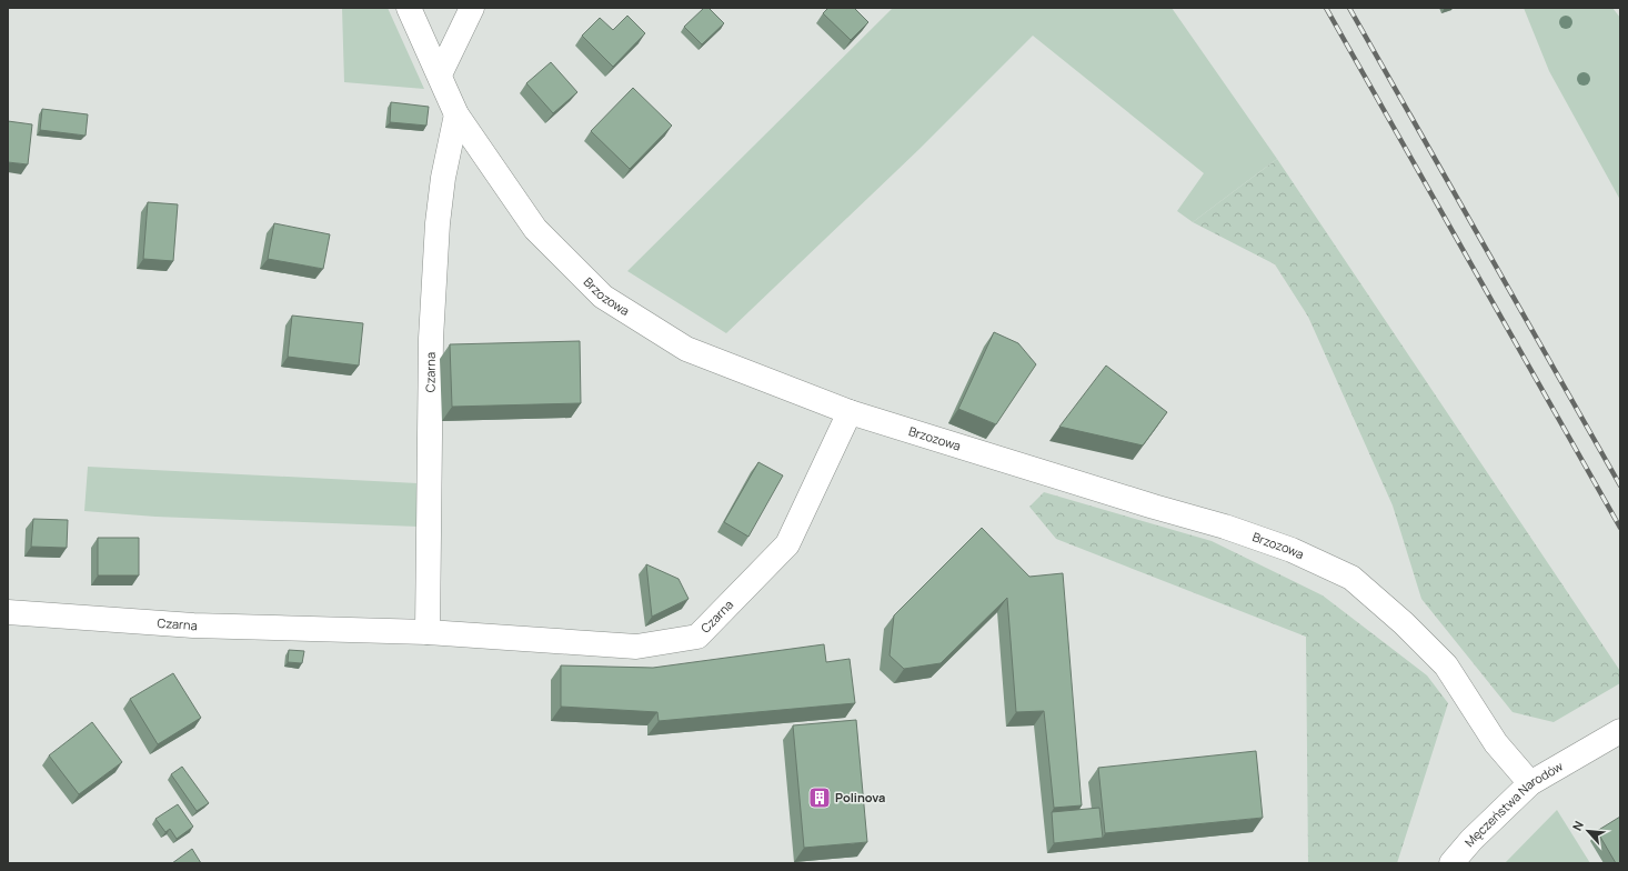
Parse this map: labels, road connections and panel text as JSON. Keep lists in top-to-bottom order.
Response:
{
  "streets": {
    "street": ["Brzozowa", "Czarna", "Męczeństwa Narodów"]
  },
  "crossings": [
    ["Brzozowa", "Czarna"],
    ["Brzozowa", "Męczeństwa Narodów"]
  ],
  "places": {
    "building": ["Polinova"]
  },
  "north": "top left"
}
